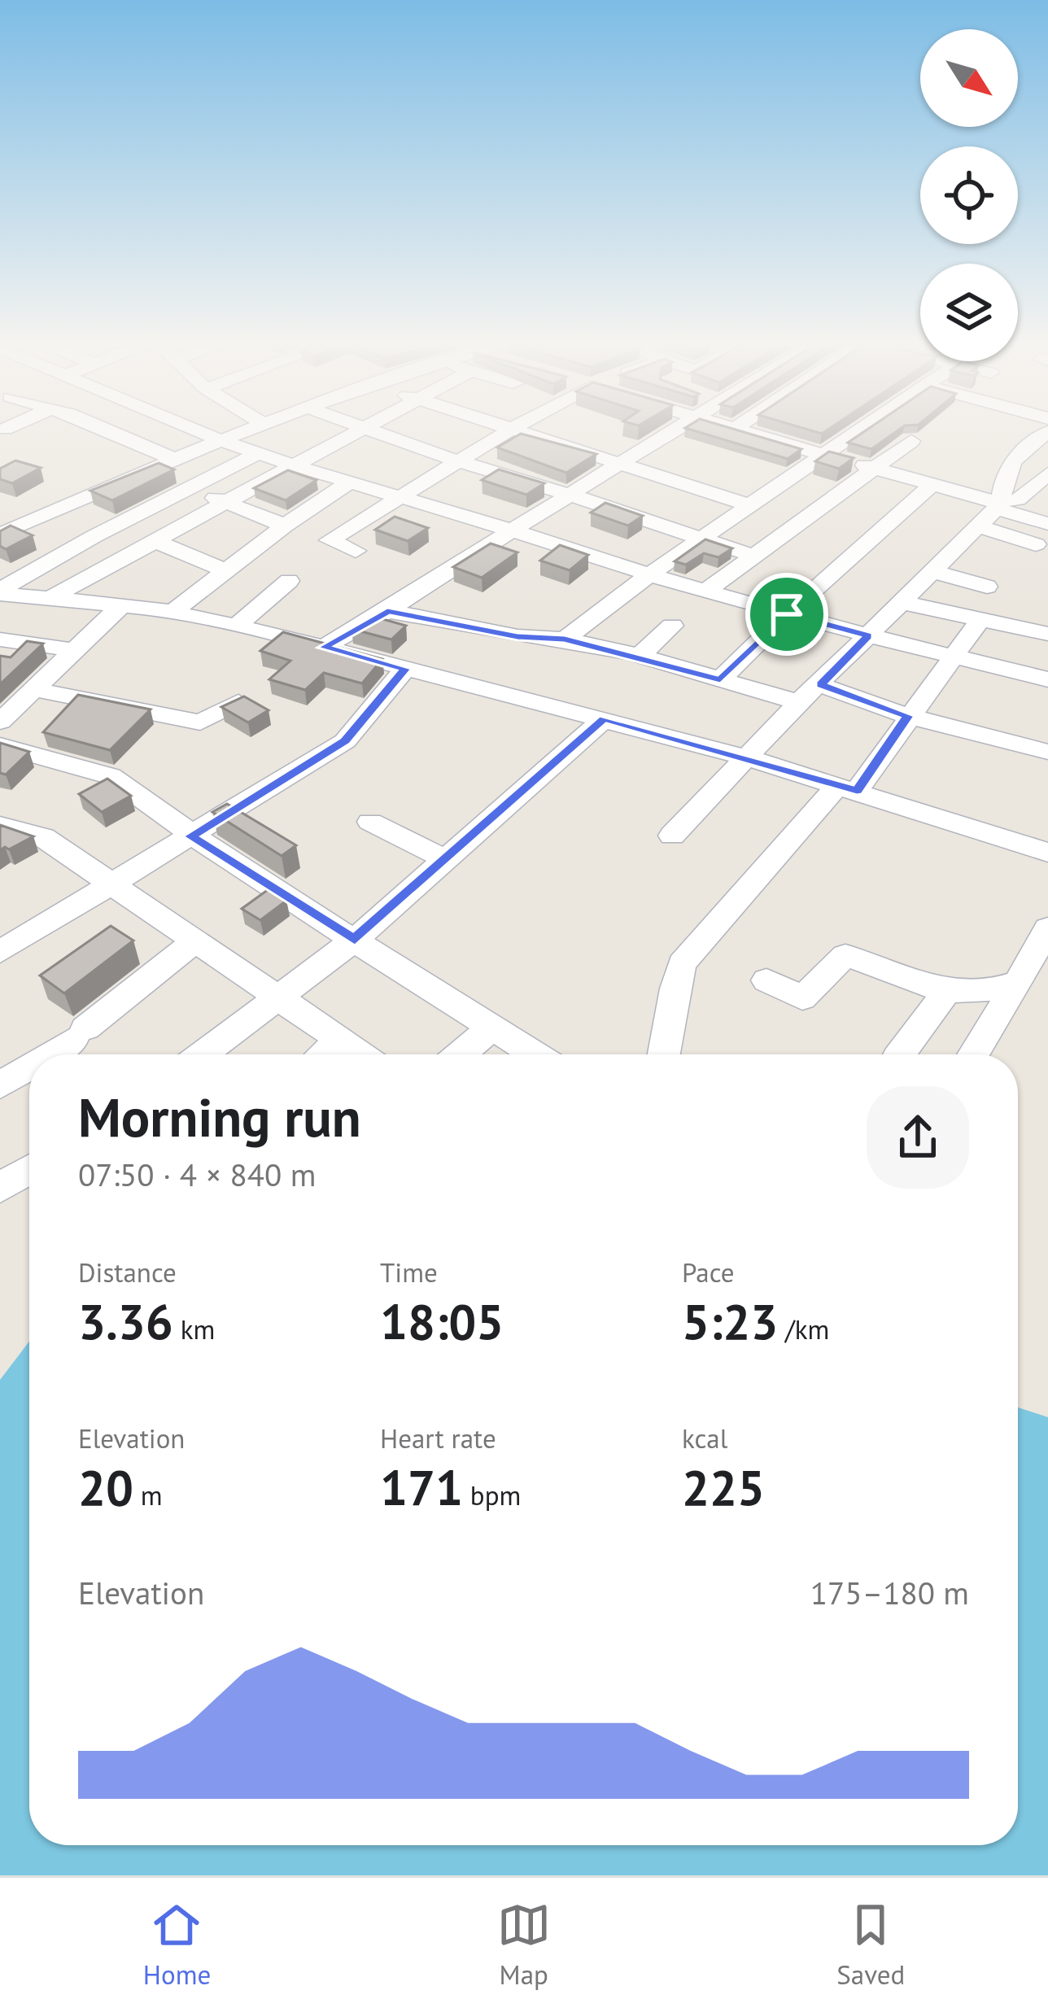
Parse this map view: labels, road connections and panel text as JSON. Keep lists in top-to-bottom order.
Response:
{
  "north": "bottom right",
  "page": {
    "heading": ["Morning run", "07:50 · 4 × 840 m"],
    "stats": [
      ["Distance", "3.36 km"],
      ["Time", "18:05"],
      ["Pace", "5:23 /km"],
      ["Elevation", "20 m"],
      ["Heart rate", "171 bpm"],
      ["kcal", "225"]
    ],
    "chart": ["Elevation", "175–180 m"],
    "tabs": ["Home", "Map", "Saved"]
  }
}
